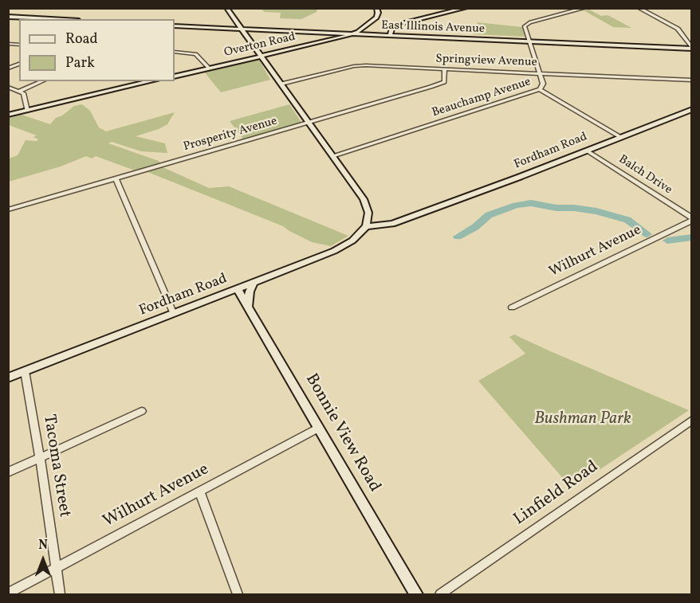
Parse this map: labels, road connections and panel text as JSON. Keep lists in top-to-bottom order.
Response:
{
  "streets": {
    "street": [
      "East Illinois Avenue",
      "Overton Road",
      "Springview Avenue",
      "Beauchamp Avenue",
      "Prosperity Avenue",
      "Fordham Road",
      "Balch Drive",
      "Wilhurt Avenue",
      "Bonnie View Road",
      "Tacoma Street",
      "Linfield Road"
    ]
  },
  "crossings": [
    ["East Illinois Avenue", "Overton Road"],
    ["East Illinois Avenue", "Beauchamp Avenue"],
    ["Springview Avenue", "Beauchamp Avenue"],
    ["Springview Avenue", "Prosperity Avenue"],
    ["Beauchamp Avenue", "Balch Drive"],
    ["Fordham Road", "Balch Drive"],
    ["Fordham Road", "Bonnie View Road"],
    ["Fordham Road", "Tacoma Street"],
    ["Balch Drive", "Wilhurt Avenue"],
    ["Wilhurt Avenue", "Bonnie View Road"],
    ["Wilhurt Avenue", "Tacoma Street"]
  ],
  "parks": ["Bushman Park"],
  "legend": ["Road", "Park"],
  "north": "top"
}
